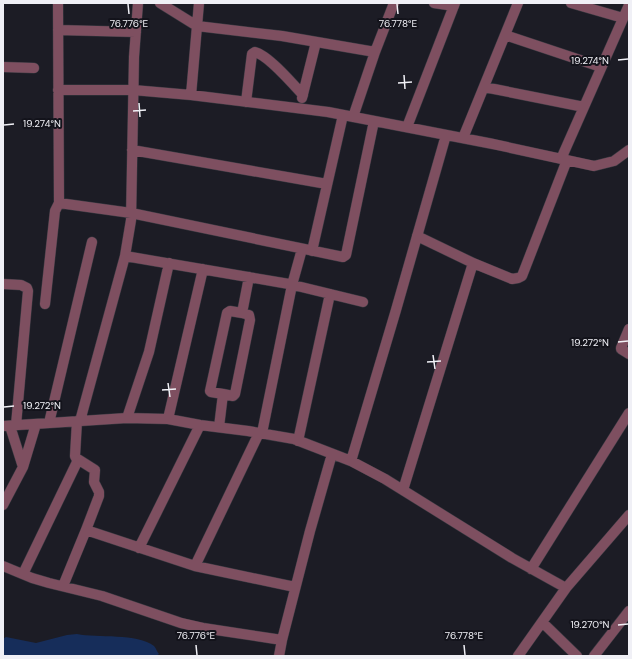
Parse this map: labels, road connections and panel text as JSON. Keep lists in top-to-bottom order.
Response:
{
  "coordinates": [
    "76.776°E",
    "76.778°E",
    "19.274°N",
    "19.272°N",
    "19.270°N"
  ]
}
